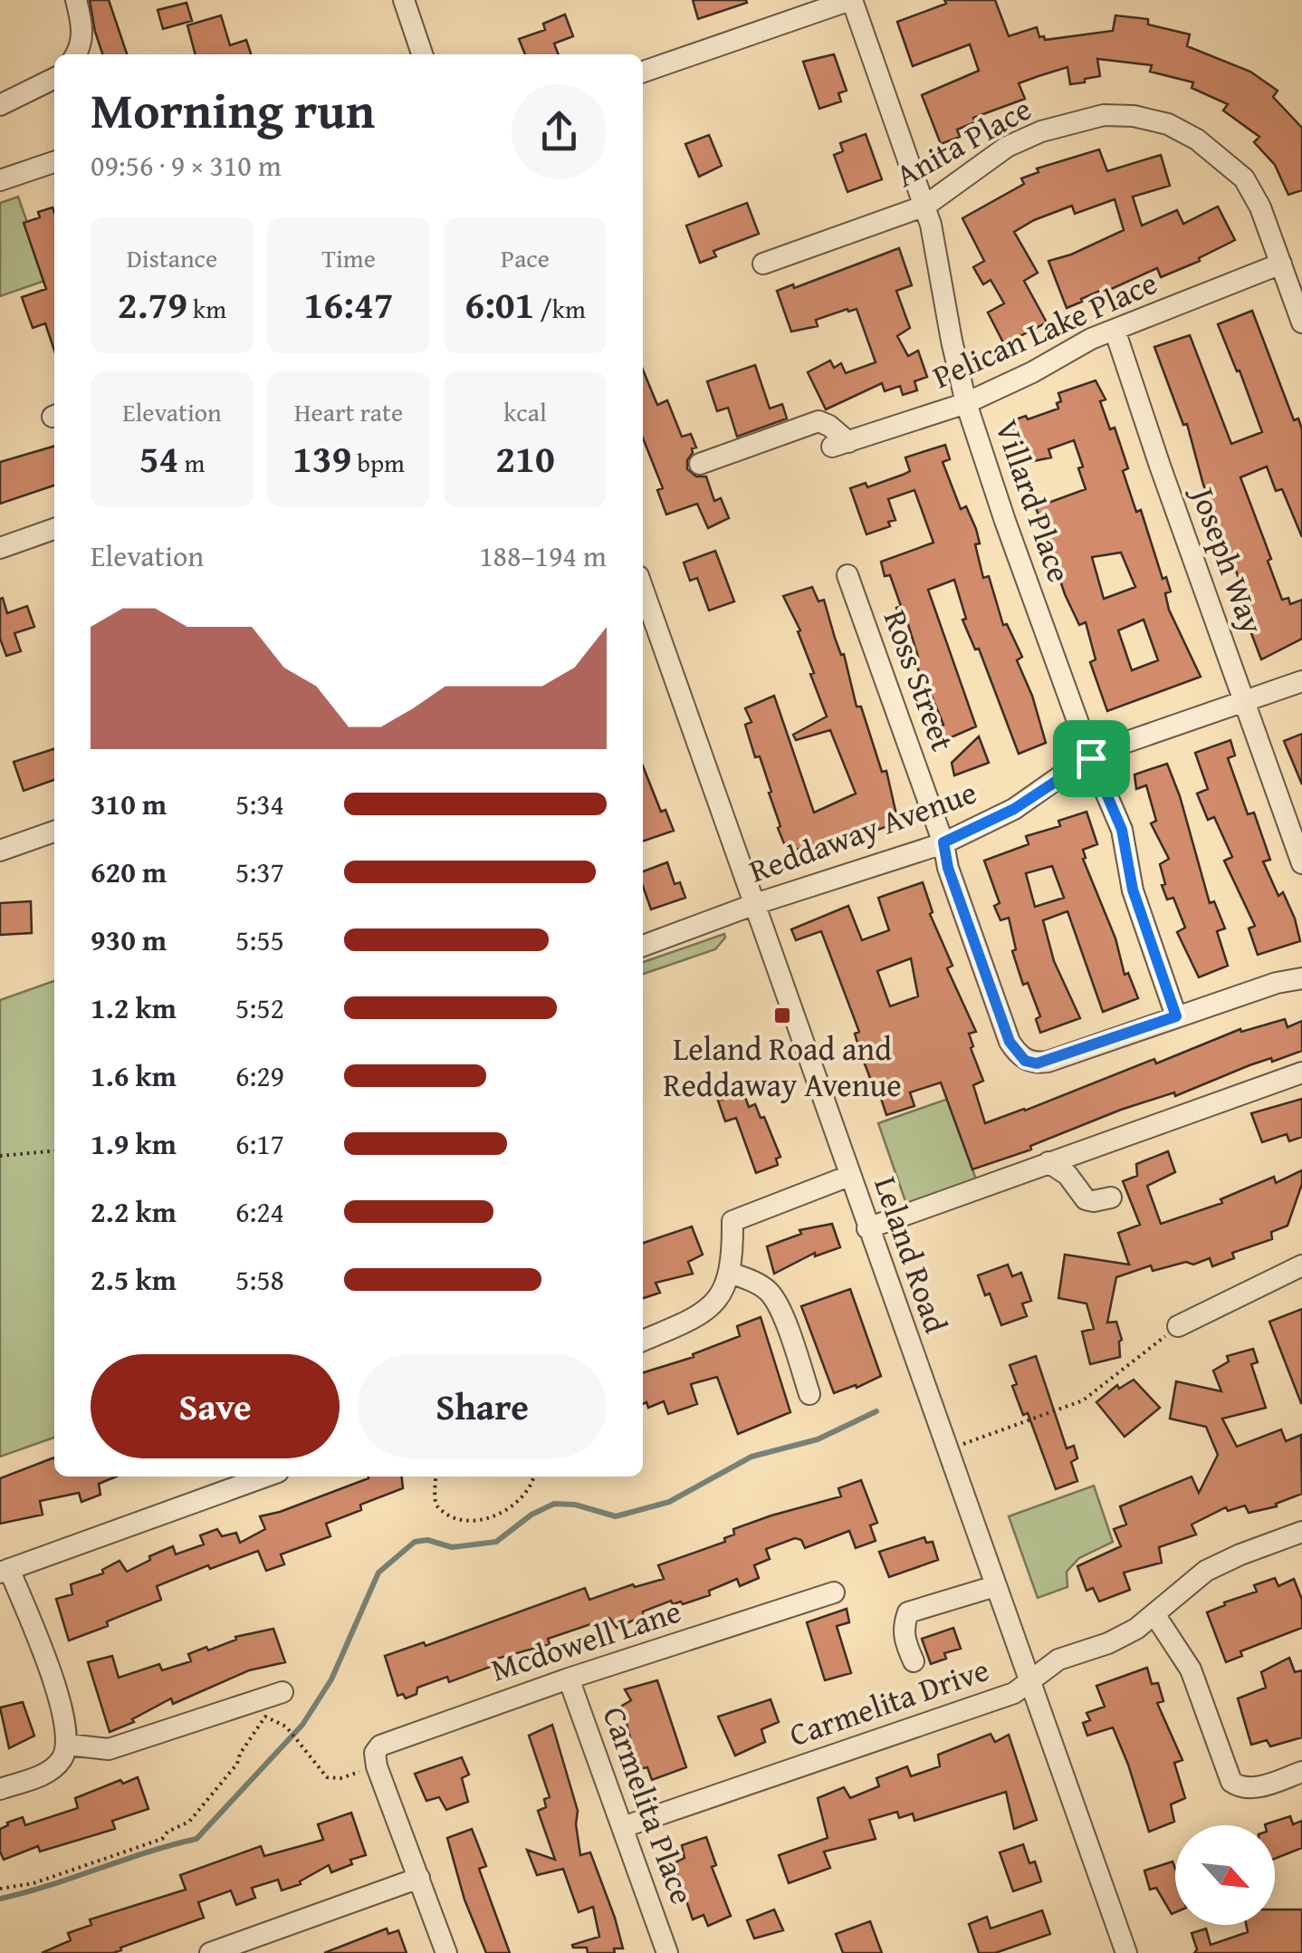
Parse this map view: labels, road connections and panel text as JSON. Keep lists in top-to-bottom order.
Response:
{
  "streets": {
    "street": [
      "Anita Place",
      "Pelican Lake Place",
      "Villard Place",
      "Joseph Way",
      "Ross Street",
      "Reddaway Avenue",
      "Leland Road",
      "Mcdowell Lane",
      "Carmelita Drive",
      "Carmelita Place"
    ]
  },
  "crossings": [
    ["Anita Place", "Pelican Lake Place"],
    ["Anita Place", "Villard Place"],
    ["Pelican Lake Place", "Villard Place"],
    ["Pelican Lake Place", "Joseph Way"],
    ["Villard Place", "Ross Street"],
    ["Villard Place", "Reddaway Avenue"],
    ["Joseph Way", "Reddaway Avenue"],
    ["Ross Street", "Reddaway Avenue"],
    ["Reddaway Avenue", "Leland Road"],
    ["Leland Road", "Carmelita Drive"],
    ["Mcdowell Lane", "Carmelita Place"],
    ["Carmelita Drive", "Carmelita Place"]
  ],
  "places": {
    "transit": ["Leland Road and Reddaway Avenue"]
  },
  "north": "bottom right",
  "page": {
    "heading": ["Morning run", "09:56 · 9 × 310 m"],
    "stats": [
      ["Distance", "2.79 km"],
      ["Time", "16:47"],
      ["Pace", "6:01 /km"],
      ["Elevation", "54 m"],
      ["Heart rate", "139 bpm"],
      ["kcal", "210"]
    ],
    "chart": ["Elevation", "188–194 m"],
    "list": [
      {
        "name": "310 m",
        "note": "5:34"
      },
      {
        "name": "620 m",
        "note": "5:37"
      },
      {
        "name": "930 m",
        "note": "5:55"
      },
      {
        "name": "1.2 km",
        "note": "5:52"
      },
      {
        "name": "1.6 km",
        "note": "6:29"
      },
      {
        "name": "1.9 km",
        "note": "6:17"
      },
      {
        "name": "2.2 km",
        "note": "6:24"
      },
      {
        "name": "2.5 km",
        "note": "5:58"
      }
    ],
    "buttons": ["Save", "Share"]
  }
}
